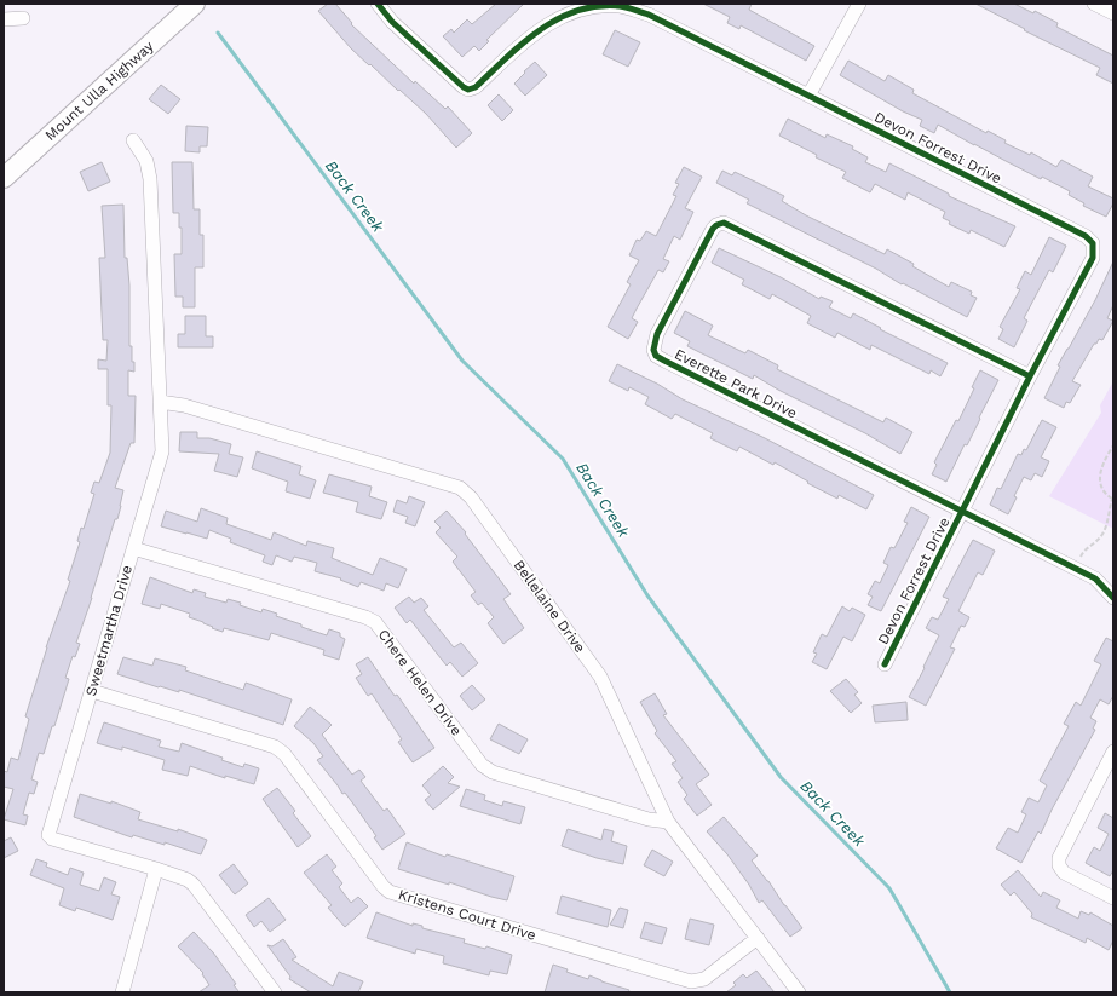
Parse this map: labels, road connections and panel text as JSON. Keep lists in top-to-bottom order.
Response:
{
  "streets": {
    "main road": ["Mount Ulla Highway"],
    "street": [
      "Devon Forrest Drive",
      "Everette Park Drive",
      "Bellelaine Drive",
      "Sweetmartha Drive",
      "Chere Helen Drive",
      "Kristens Court Drive"
    ]
  },
  "crossings": [
    ["Devon Forrest Drive", "Everette Park Drive"],
    ["Bellelaine Drive", "Sweetmartha Drive"],
    ["Bellelaine Drive", "Chere Helen Drive"],
    ["Bellelaine Drive", "Kristens Court Drive"],
    ["Sweetmartha Drive", "Chere Helen Drive"],
    ["Sweetmartha Drive", "Kristens Court Drive"]
  ],
  "water": ["Back Creek"]
}
